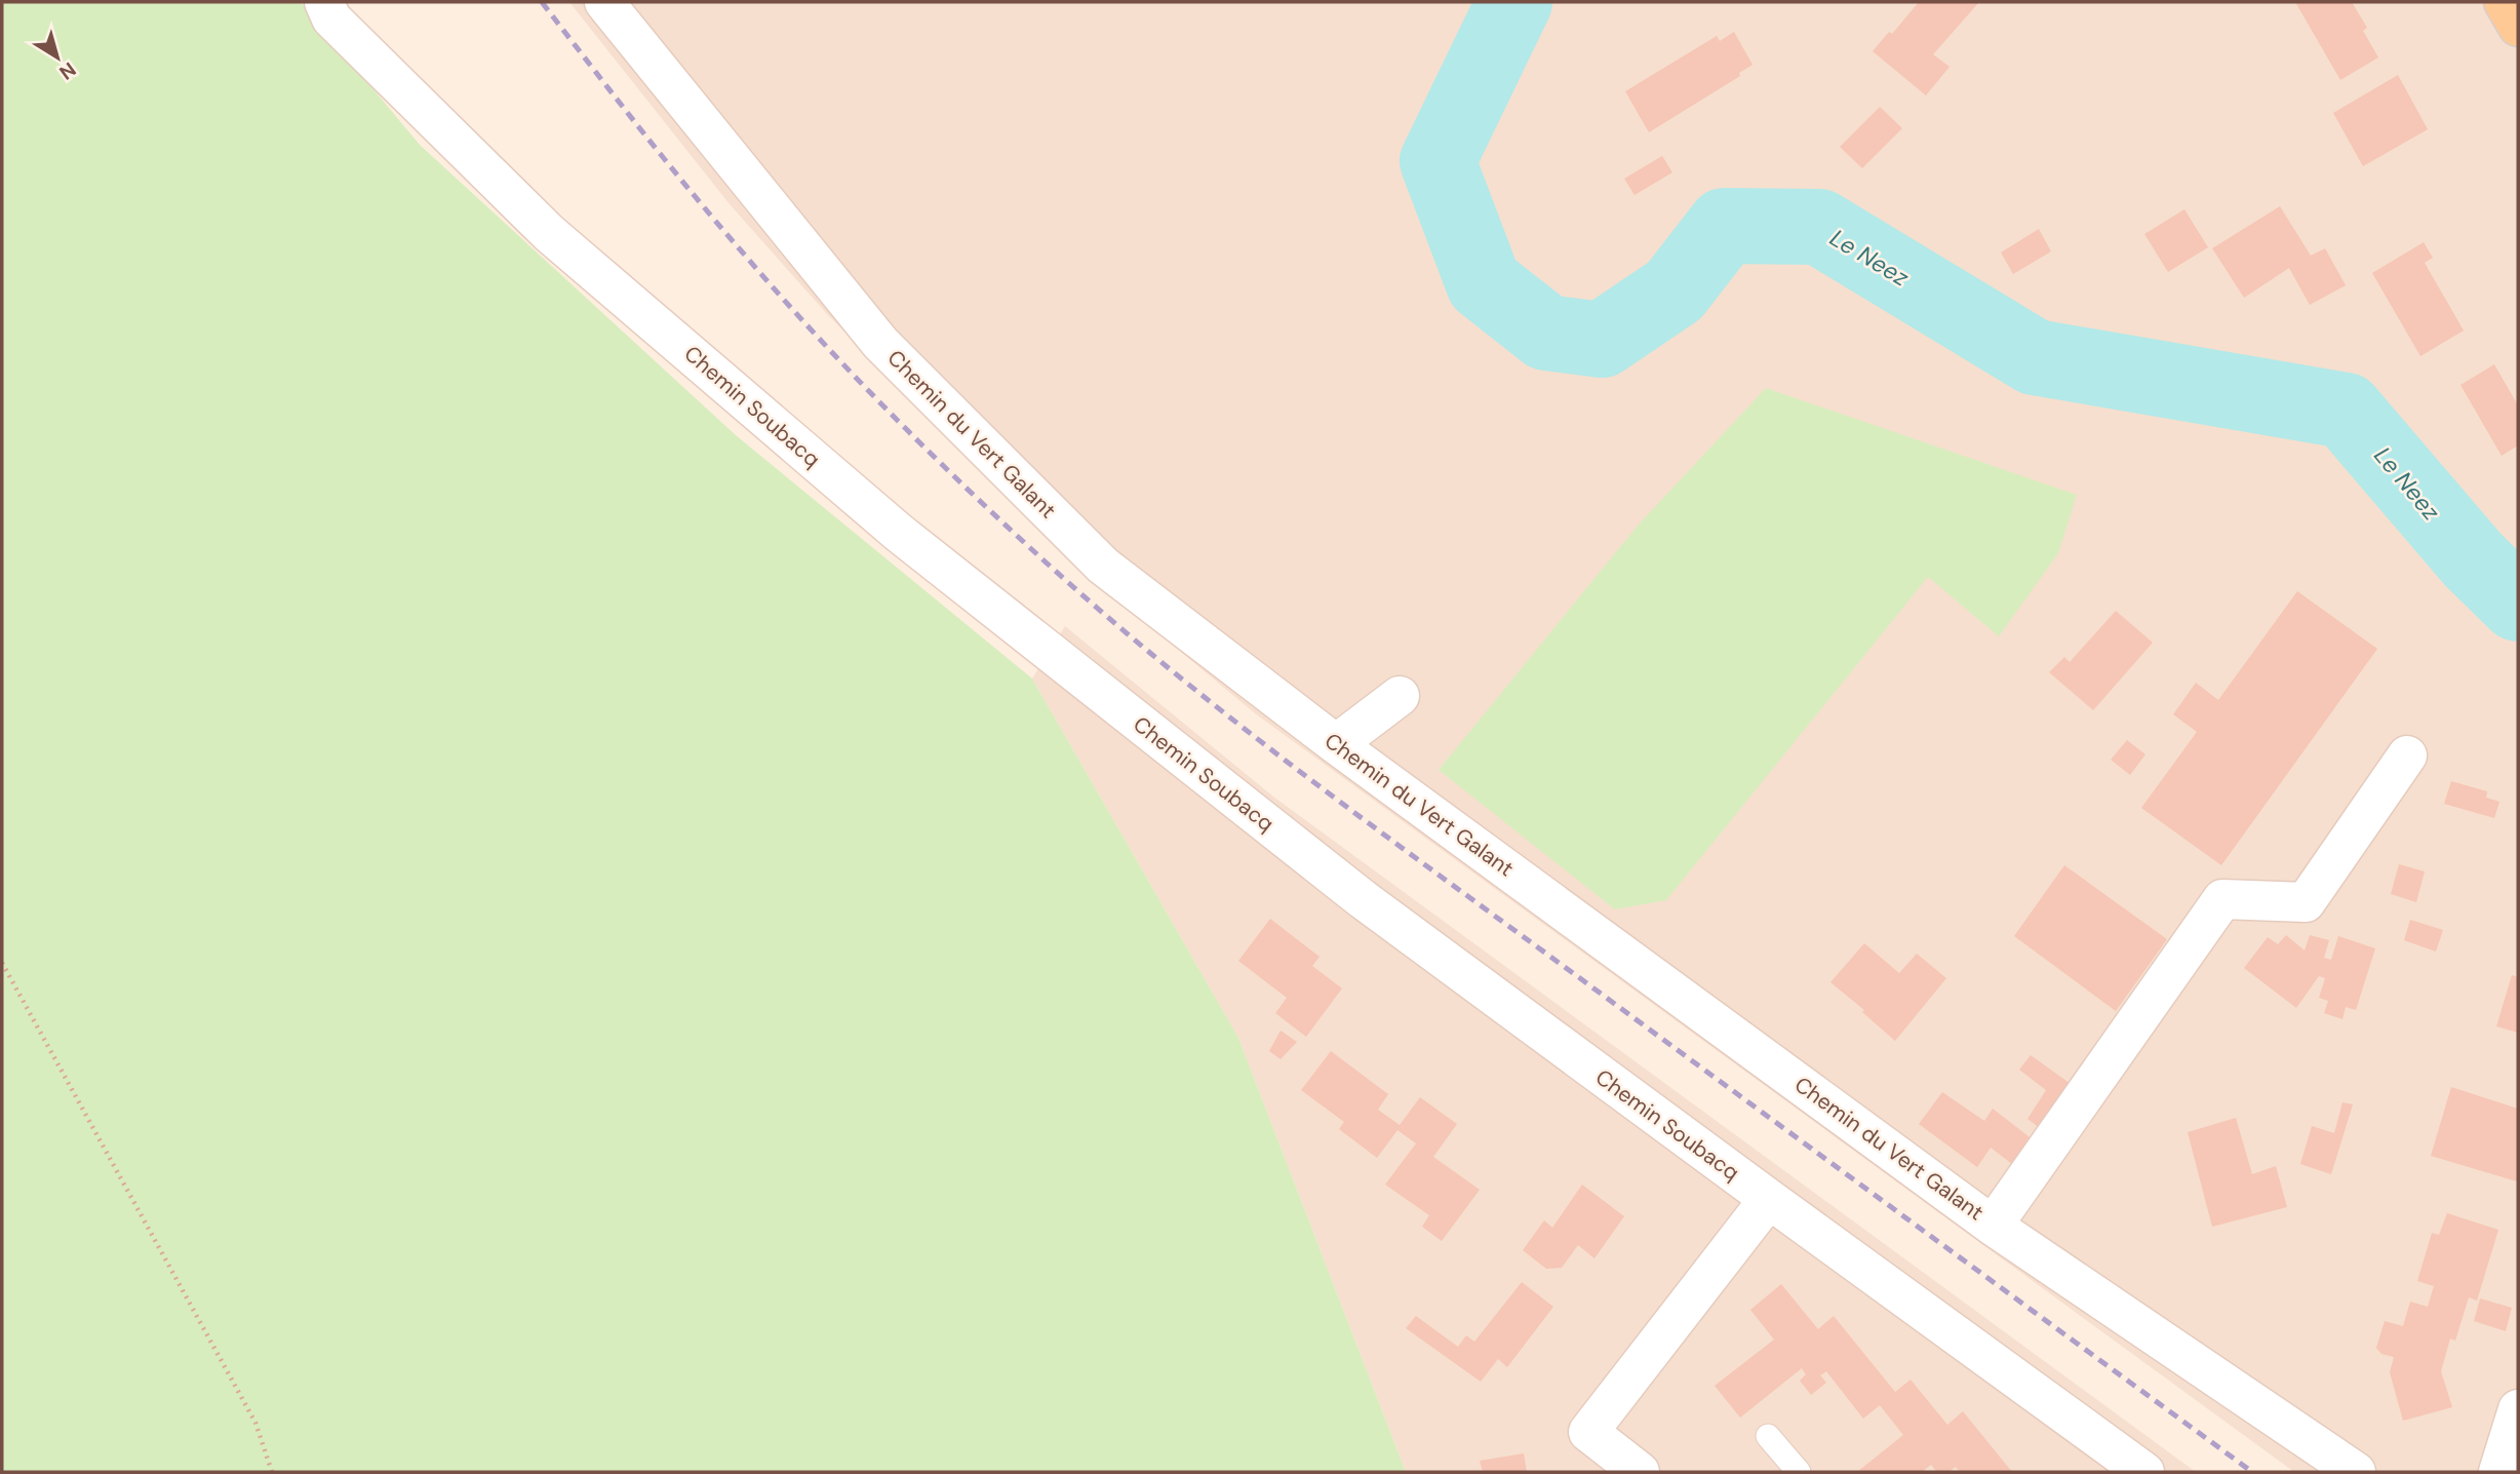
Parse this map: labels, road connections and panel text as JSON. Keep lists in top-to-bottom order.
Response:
{
  "streets": {
    "street": ["Chemin Soubacq", "Chemin du Vert Galant"]
  },
  "water": ["Le Neez"],
  "north": "bottom right"
}
